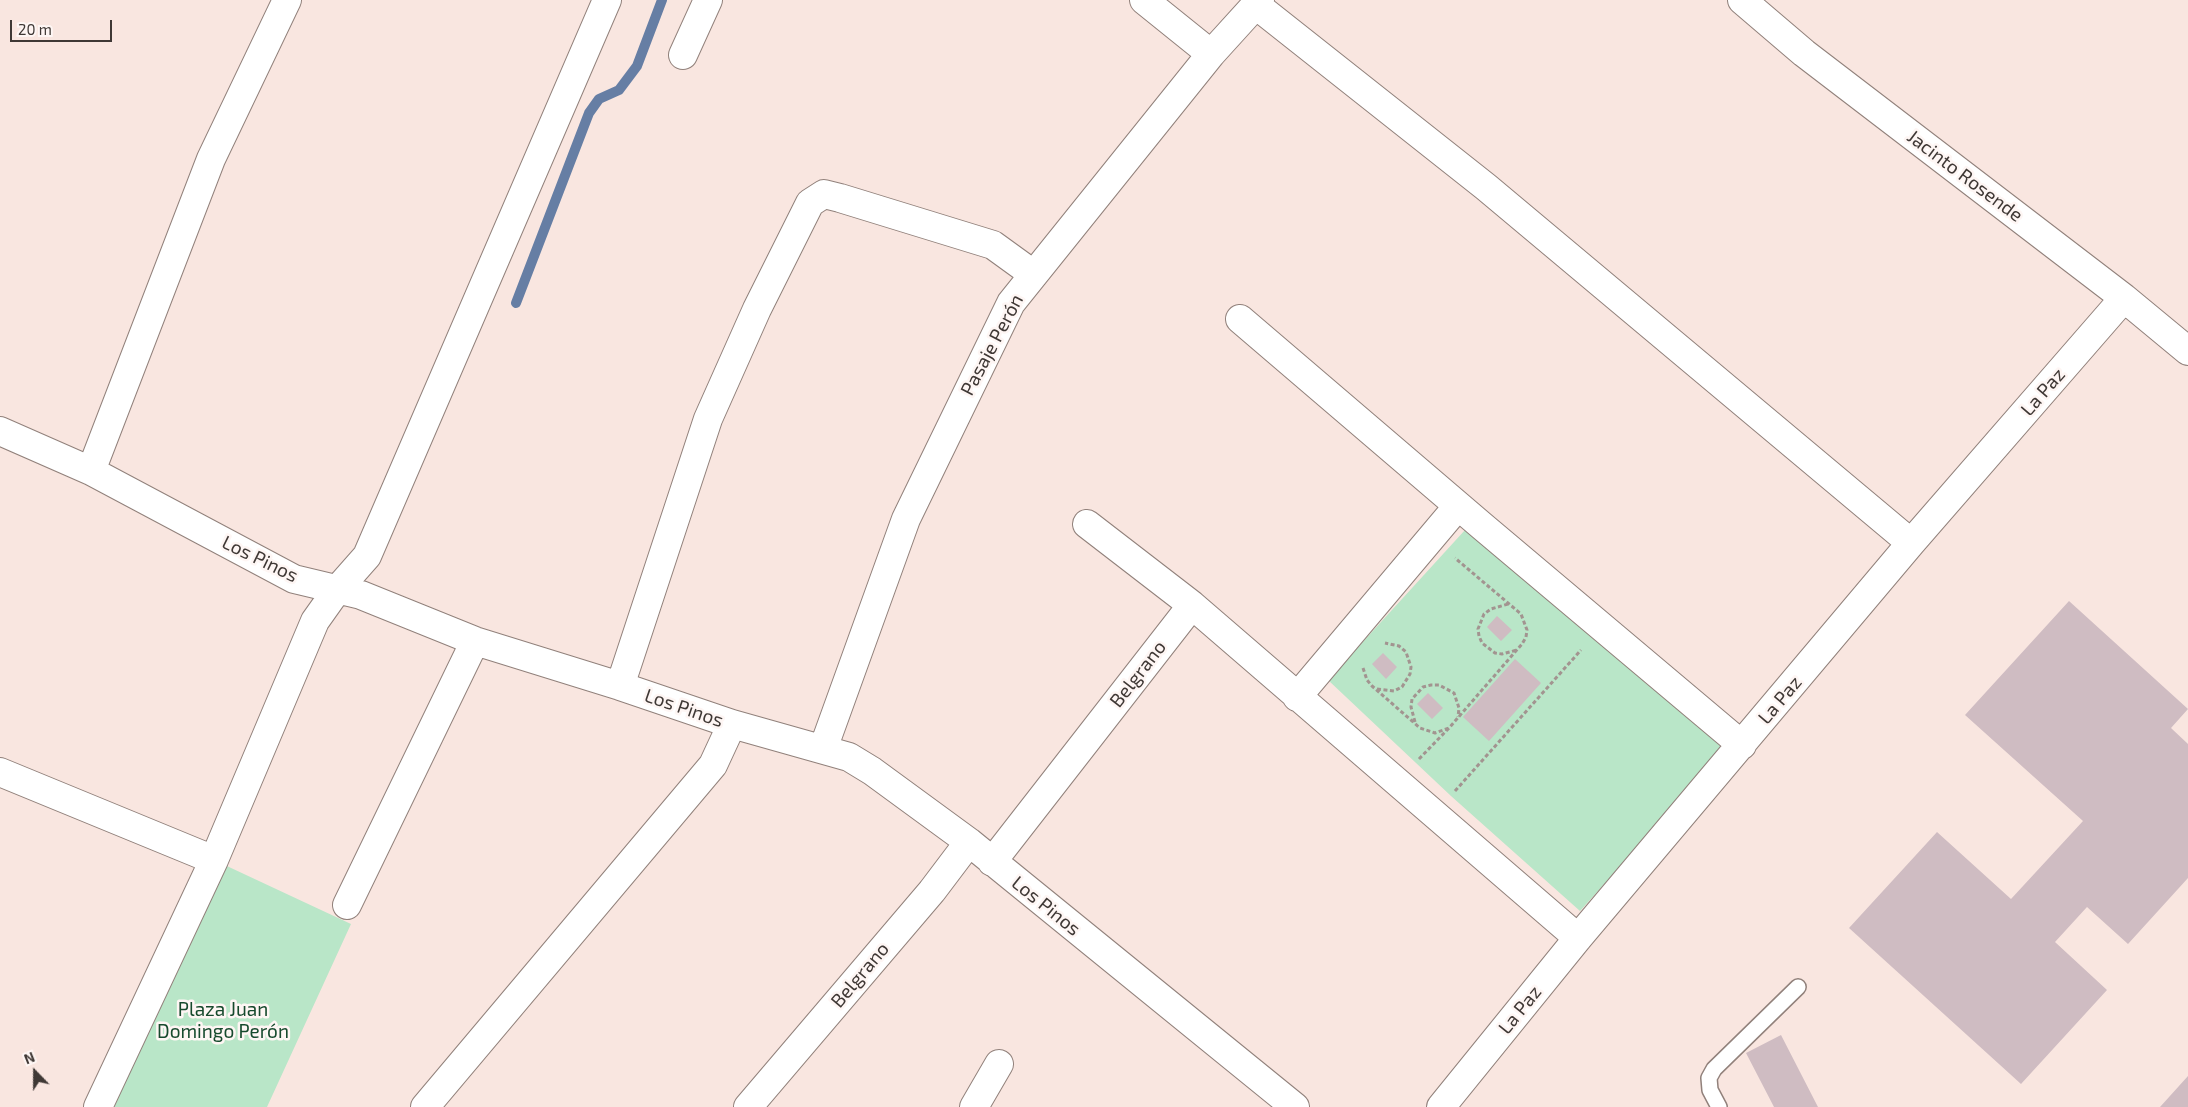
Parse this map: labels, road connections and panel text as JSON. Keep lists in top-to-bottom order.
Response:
{
  "streets": {
    "street": [
      "Jacinto Rosende",
      "Pasaje Perón",
      "La Paz",
      "Los Pinos",
      "Belgrano"
    ]
  },
  "crossings": [
    ["Jacinto Rosende", "La Paz"],
    ["Pasaje Perón", "Los Pinos"],
    ["Los Pinos", "Belgrano"]
  ],
  "parks": ["Plaza Juan Domingo Perón"],
  "scale_bar": "20 m",
  "north": "top"
}
